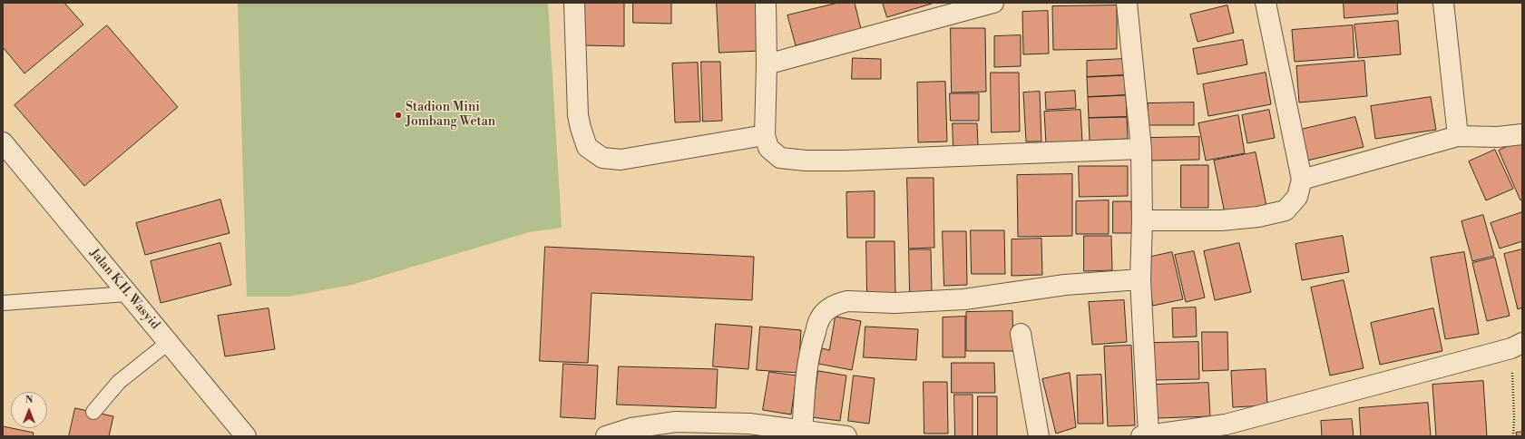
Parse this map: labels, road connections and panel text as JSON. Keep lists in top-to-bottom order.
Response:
{
  "streets": {
    "street": ["Jalan K.H. Wasyid"]
  },
  "places": ["Stadion Mini Jombang Wetan"],
  "north": "top"
}
